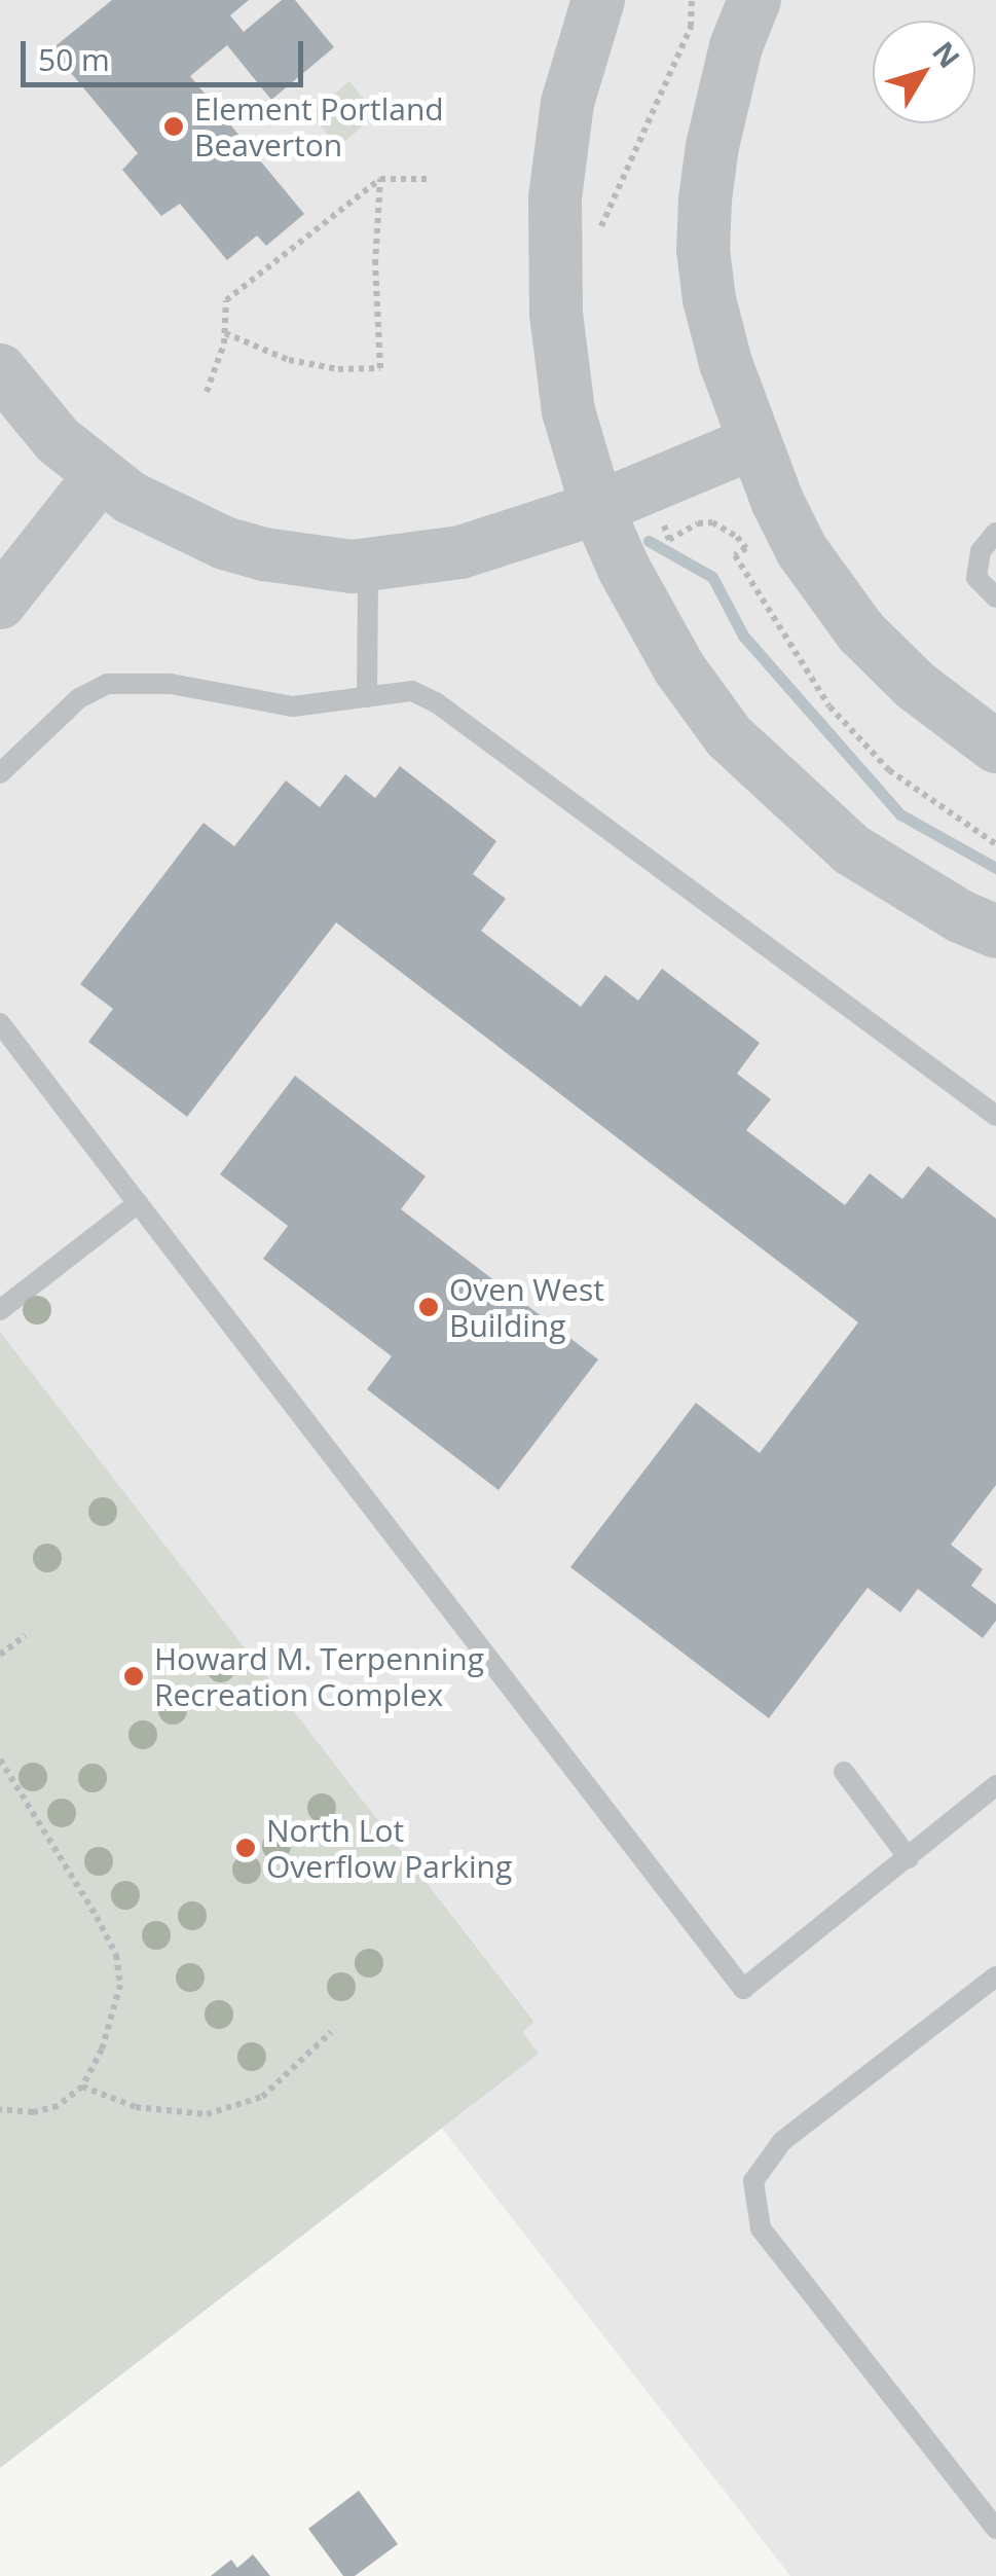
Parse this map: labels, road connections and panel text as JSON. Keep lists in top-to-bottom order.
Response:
{
  "places": [
    "Element Portland Beaverton",
    "Oven West Building",
    "Howard M. Terpenning Recreation Complex",
    "North Lot Overflow Parking"
  ],
  "scale_bar": "50 m",
  "north": "top right"
}
